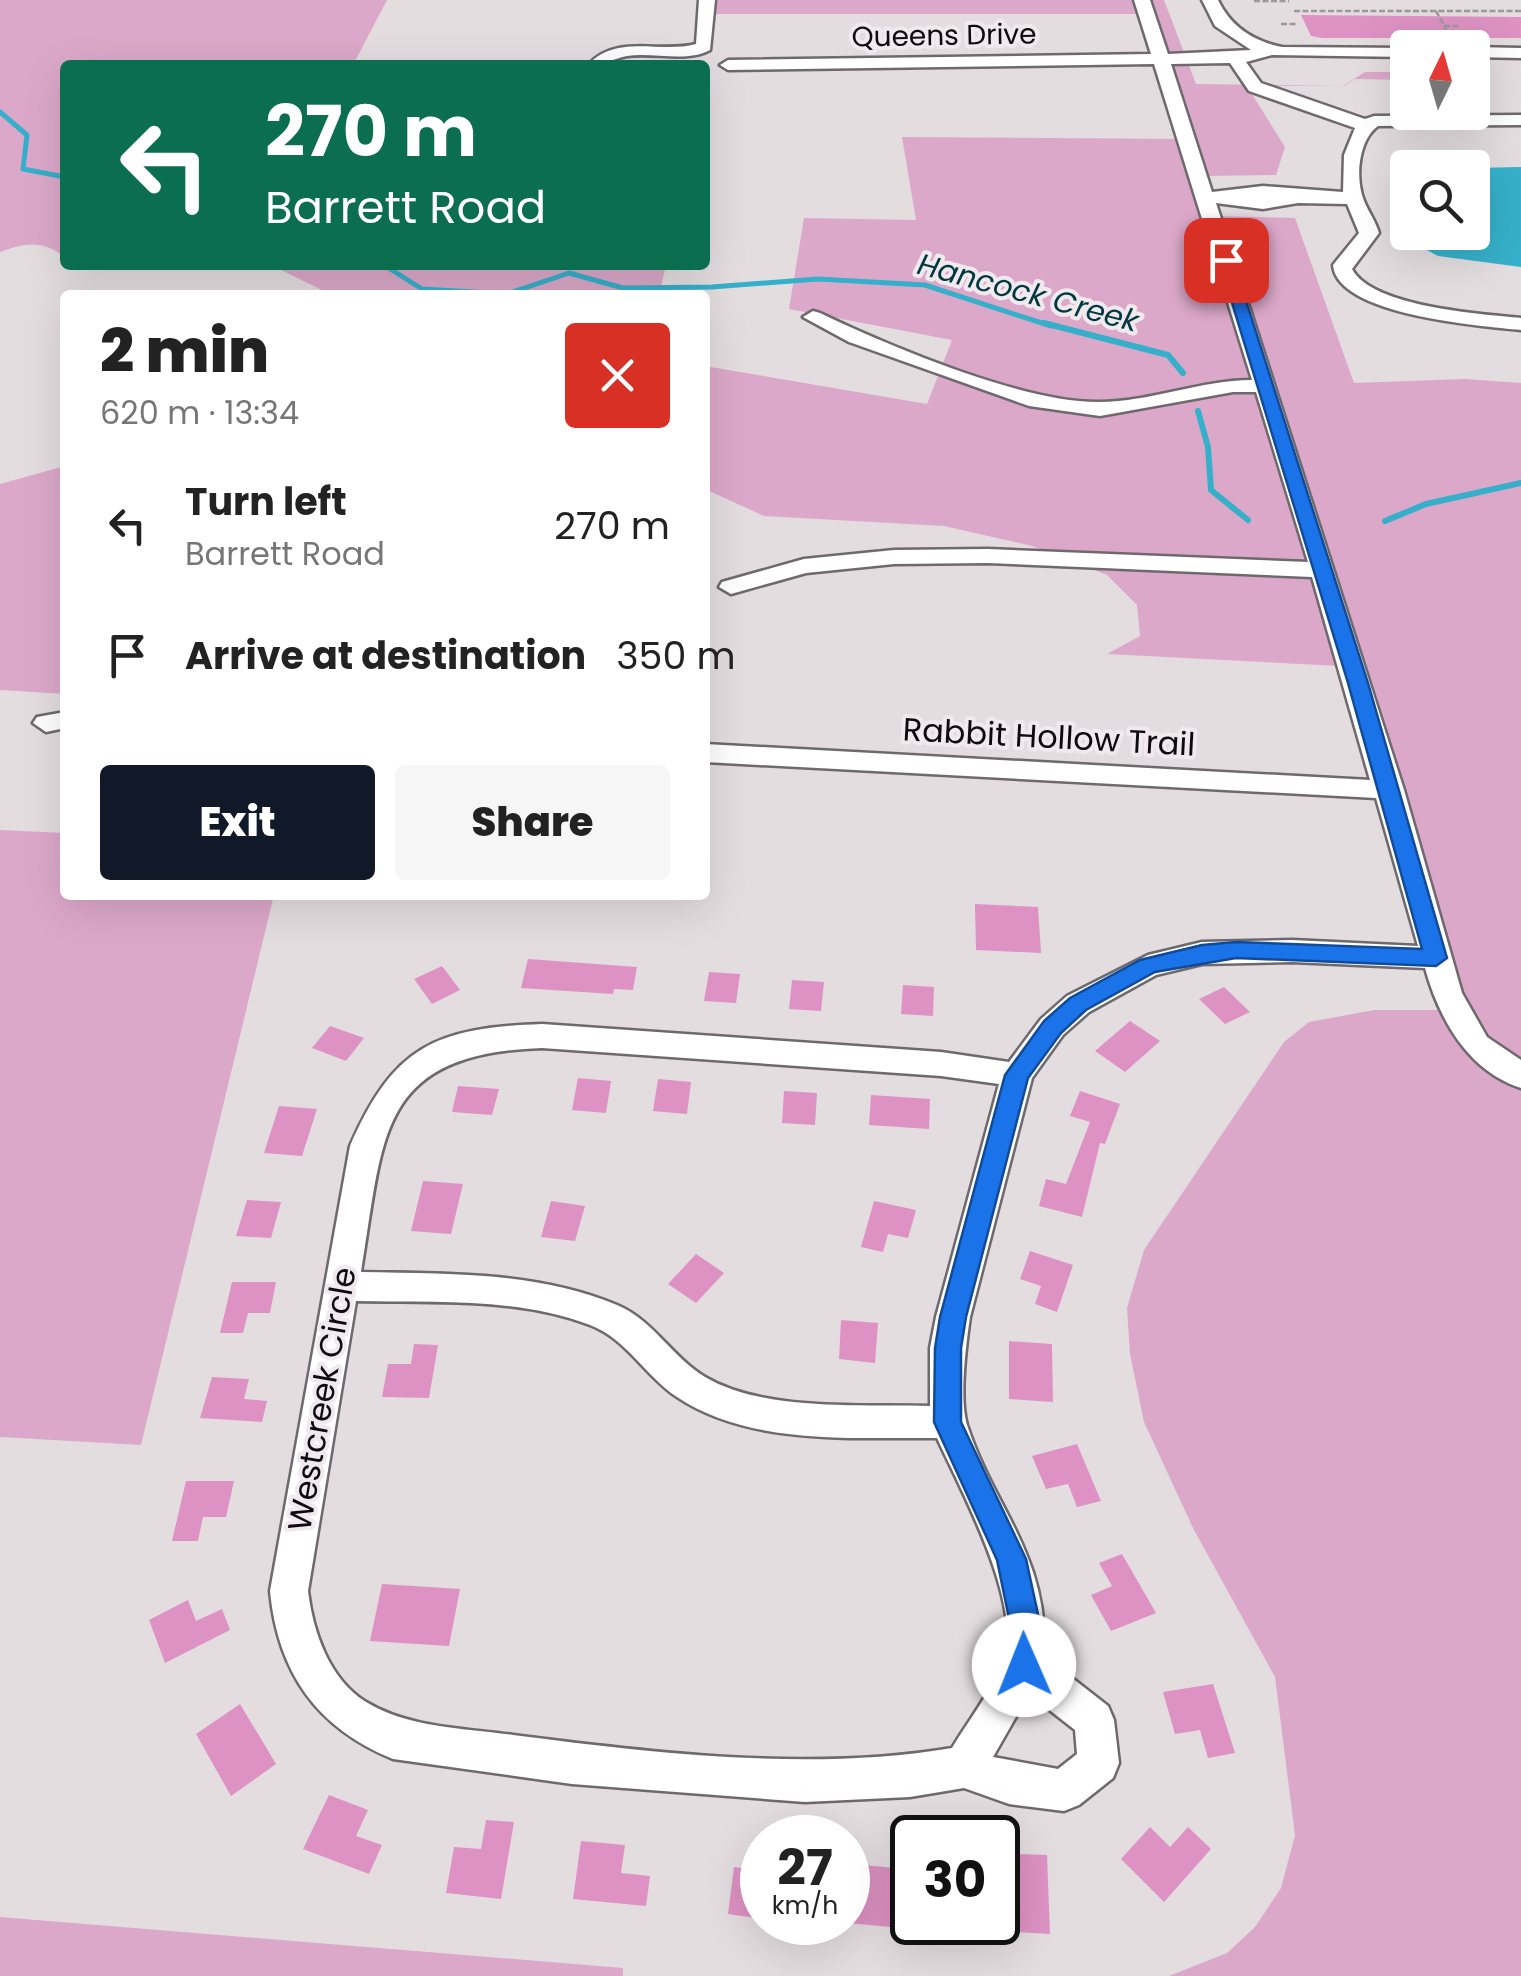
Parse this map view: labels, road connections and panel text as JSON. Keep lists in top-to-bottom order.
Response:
{
  "streets": {
    "street": ["Queens Drive", "Rabbit Hollow Trail", "Westcreek Circle"]
  },
  "water": ["Hancock Creek"],
  "north": "top",
  "page": {
    "turn": ["270 m", "Barrett Road"],
    "heading": ["2 min", "620 m · 13:34"],
    "list": [
      {
        "name": "Turn left",
        "note": "Barrett Road",
        "value": "270 m"
      },
      {
        "name": "Arrive at destination",
        "value": "350 m"
      }
    ],
    "buttons": ["Exit", "Share"],
    "speed": "27 km/h",
    "limit": "30"
  }
}
